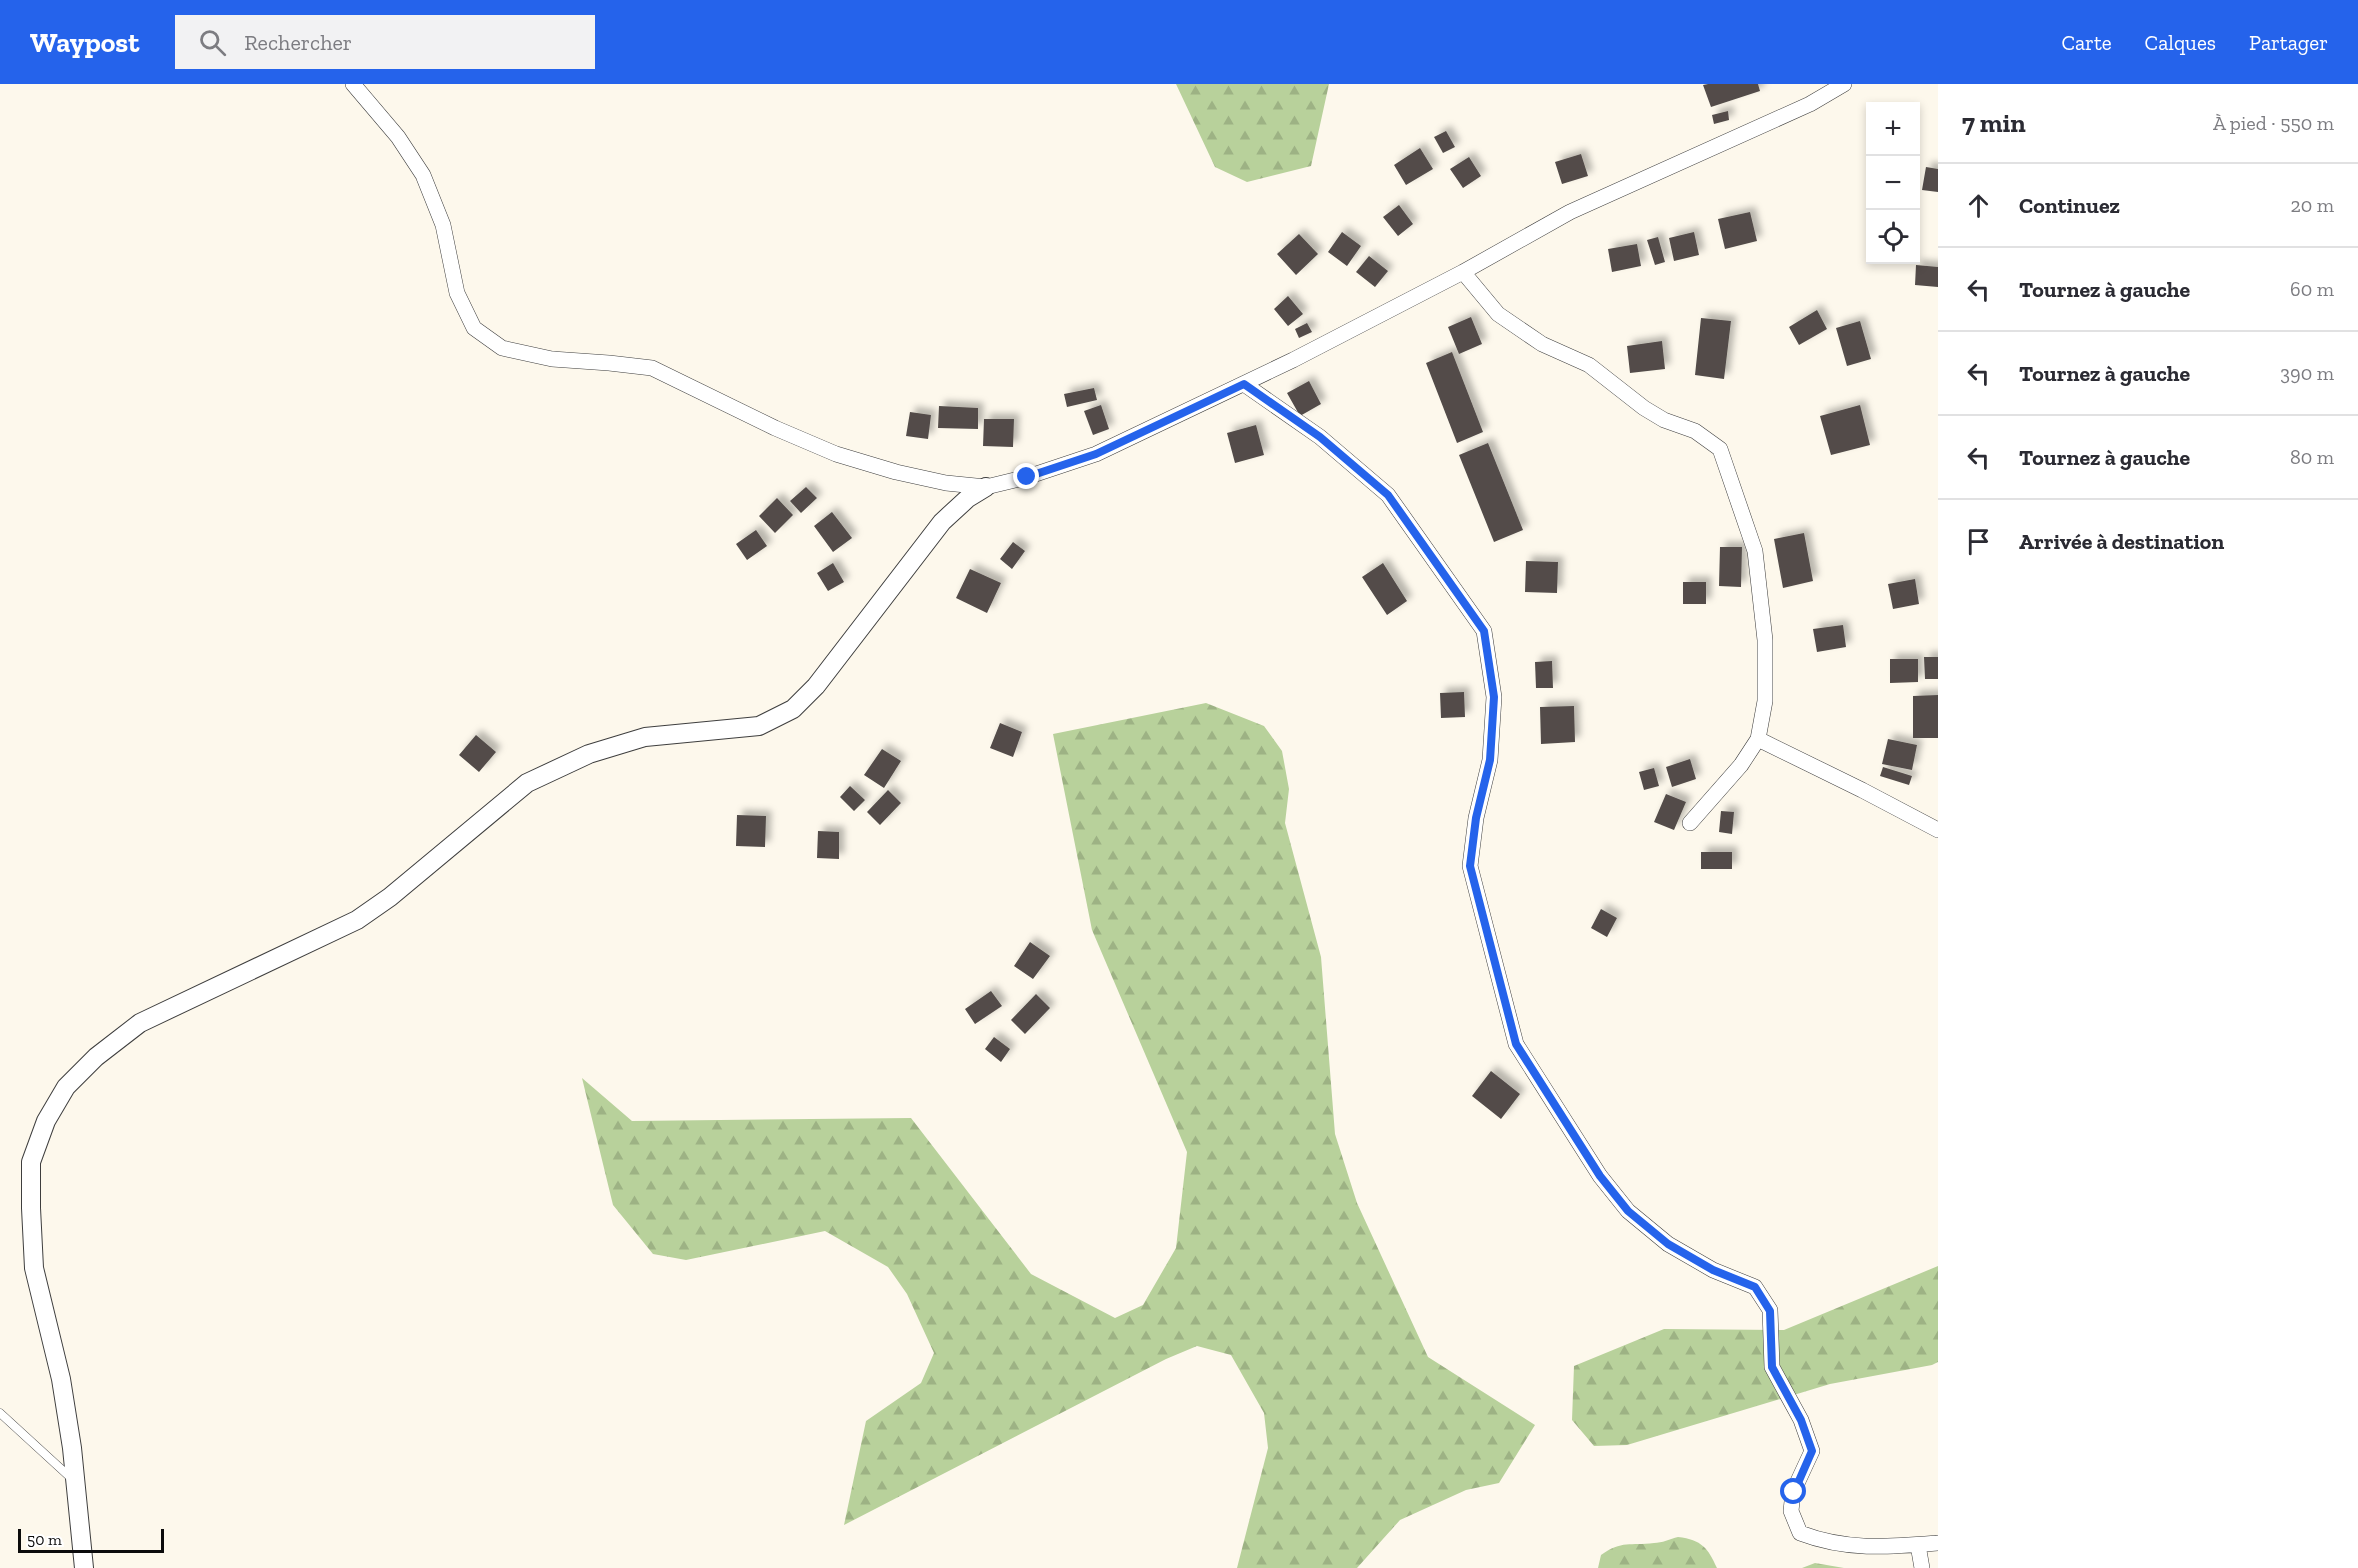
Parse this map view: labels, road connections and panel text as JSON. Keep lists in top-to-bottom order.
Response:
{
  "scale_bar": "50 m",
  "page": {
    "header": "Waypost",
    "search": "Rechercher",
    "nav": ["Carte", "Calques", "Partager"],
    "heading": ["7 min", "À pied · 550 m"],
    "map_buttons": ["+", "−"],
    "list": [
      ["Continuez", "20 m"],
      ["Tournez à gauche", "60 m"],
      ["Tournez à gauche", "390 m"],
      ["Tournez à gauche", "80 m"],
      "Arrivée à destination"
    ],
    "scale": "50 m"
  }
}
